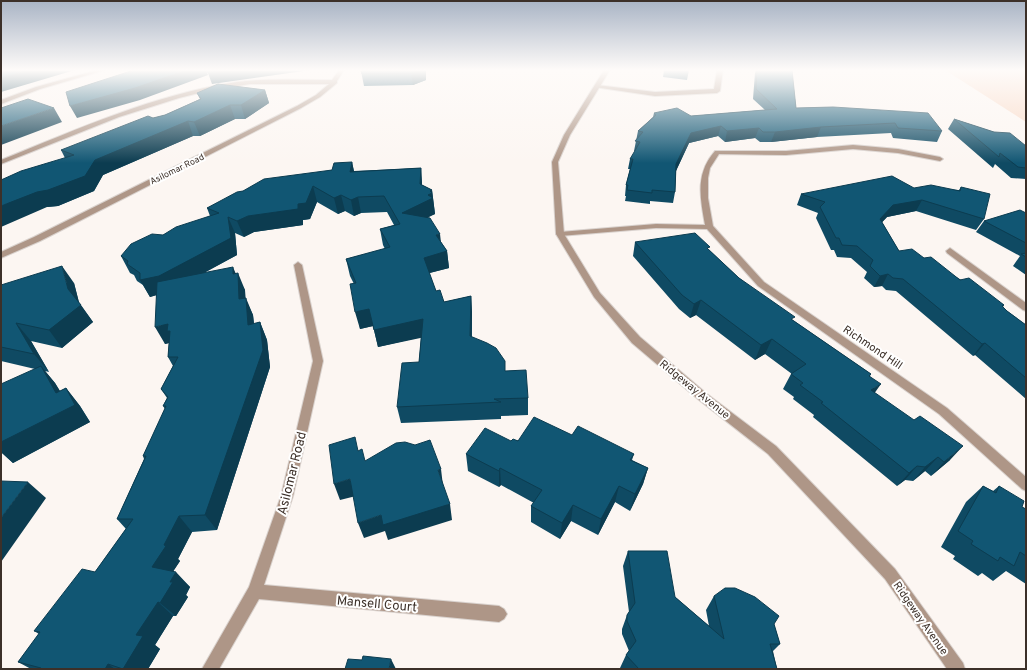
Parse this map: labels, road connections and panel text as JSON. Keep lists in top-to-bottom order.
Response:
{
  "streets": {
    "street": [
      "Asilomar Road",
      "Richmond Hill",
      "Ridgeway Avenue",
      "Mansell Court"
    ]
  },
  "crossings": [
    ["Asilomar Road", "Mansell Court"]
  ]
}
